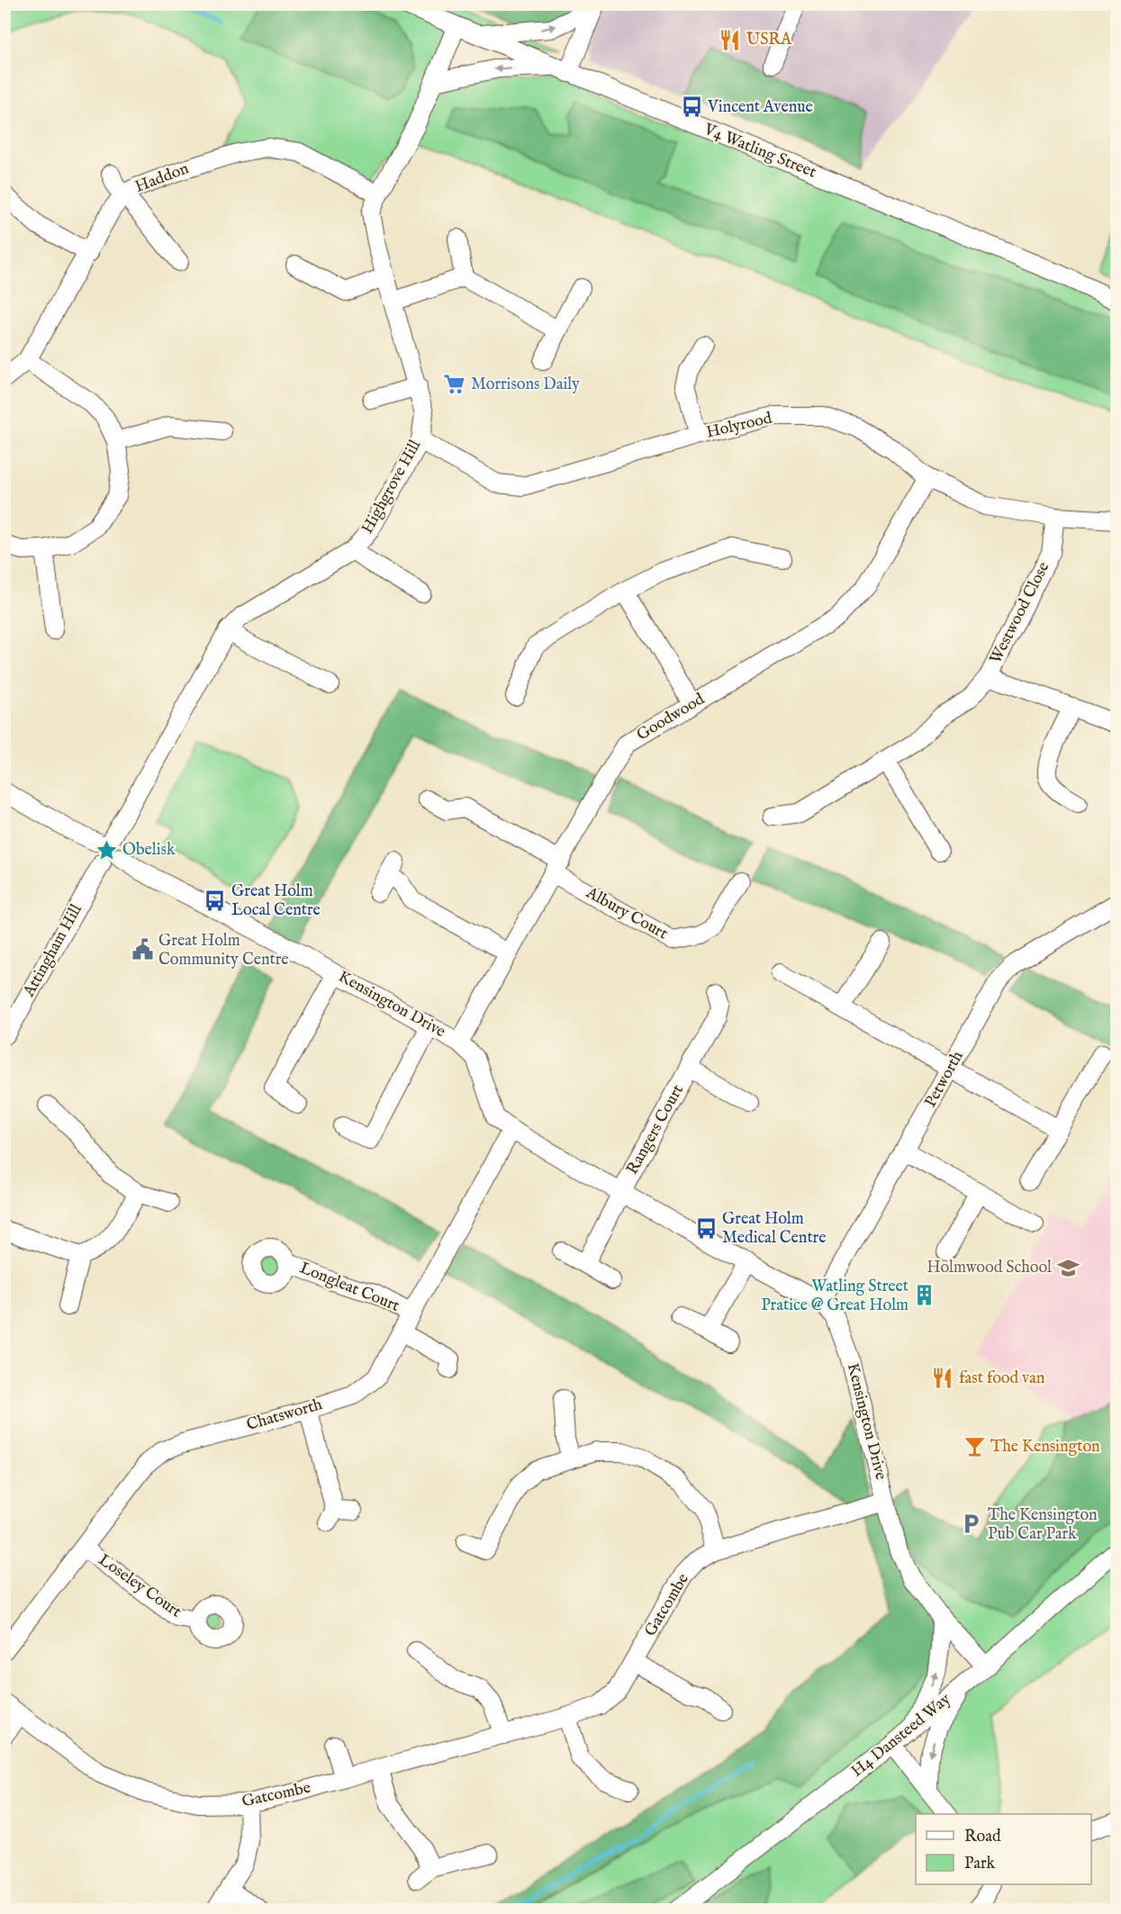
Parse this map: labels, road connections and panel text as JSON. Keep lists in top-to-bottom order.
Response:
{
  "streets": {
    "street": [
      "V4 Watling Street",
      "Haddon",
      "Holyrood",
      "Highgrove Hill",
      "Westwood Close",
      "Goodwood",
      "Albury Court",
      "Attingham Hill",
      "Kensington Drive",
      "Petworth",
      "Rangers Court",
      "Longleat Court",
      "Chatsworth",
      "Loseley Court",
      "Gatcombe",
      "H4 Dansteed Way"
    ]
  },
  "crossings": [
    ["V4 Watling Street", "Highgrove Hill"],
    ["Haddon", "Highgrove Hill"],
    ["Holyrood", "Highgrove Hill"],
    ["Holyrood", "Westwood Close"],
    ["Holyrood", "Goodwood"],
    ["Highgrove Hill", "Attingham Hill"],
    ["Highgrove Hill", "Kensington Drive"],
    ["Goodwood", "Albury Court"],
    ["Goodwood", "Kensington Drive"],
    ["Attingham Hill", "Kensington Drive"],
    ["Kensington Drive", "Petworth"],
    ["Kensington Drive", "Rangers Court"],
    ["Kensington Drive", "Chatsworth"],
    ["Kensington Drive", "Gatcombe"],
    ["Kensington Drive", "H4 Dansteed Way"],
    ["Longleat Court", "Chatsworth"],
    ["Chatsworth", "Loseley Court"]
  ],
  "places": {
    "restaurant": ["USRA", "fast food van"],
    "bus stop": ["Vincent Avenue", "Great Holm Local Centre", "Great Holm Medical Centre"],
    "supermarket": ["Morrisons Daily"],
    "place": ["Obelisk"],
    "public building": ["Great Holm Community Centre"],
    "school or university": ["Holmwood School"],
    "building": ["Watling Street Pratice @ Great Holm"],
    "bar": ["The Kensington"],
    "parking": ["The Kensington Pub Car Park"]
  },
  "legend": ["Road", "Park"]
}
